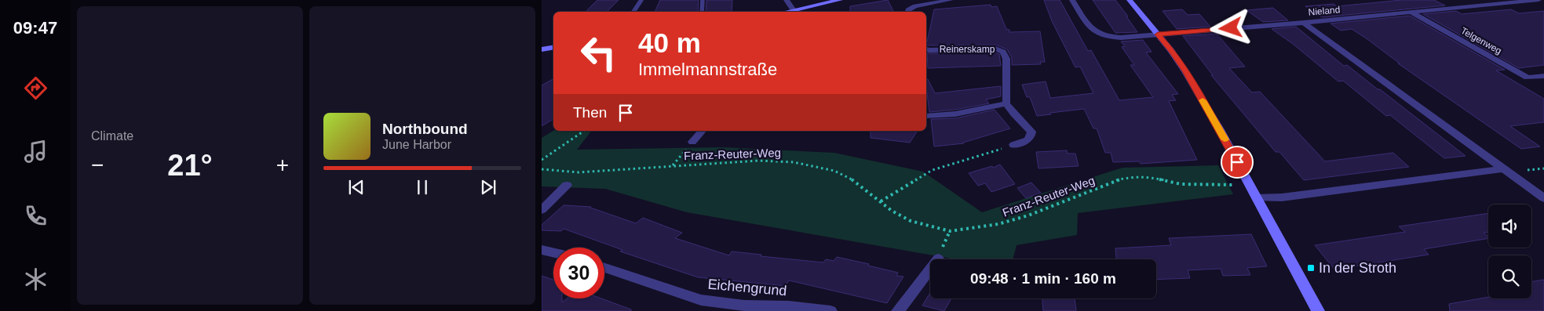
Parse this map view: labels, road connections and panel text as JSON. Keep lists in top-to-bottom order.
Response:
{
  "streets": {
    "street": [
      "Nieland",
      "Telgenweg",
      "Reinerskamp",
      "Eichengrund"
    ],
    "path": ["Franz-Reuter-Weg"]
  },
  "crossings": [
    ["Nieland", "Telgenweg"]
  ],
  "places": {
    "transit": ["In der Stroth"]
  },
  "page": {
    "tabs": "09:47",
    "tile": "Climate",
    "turn": ["40 m", "Immelmannstraße"],
    "then": "Then",
    "song": ["Northbound", "June Harbor"],
    "heat": ["−", "21°", "+"],
    "limit": "30",
    "trip": "09:48 · 1 min · 160 m"
  }
}
